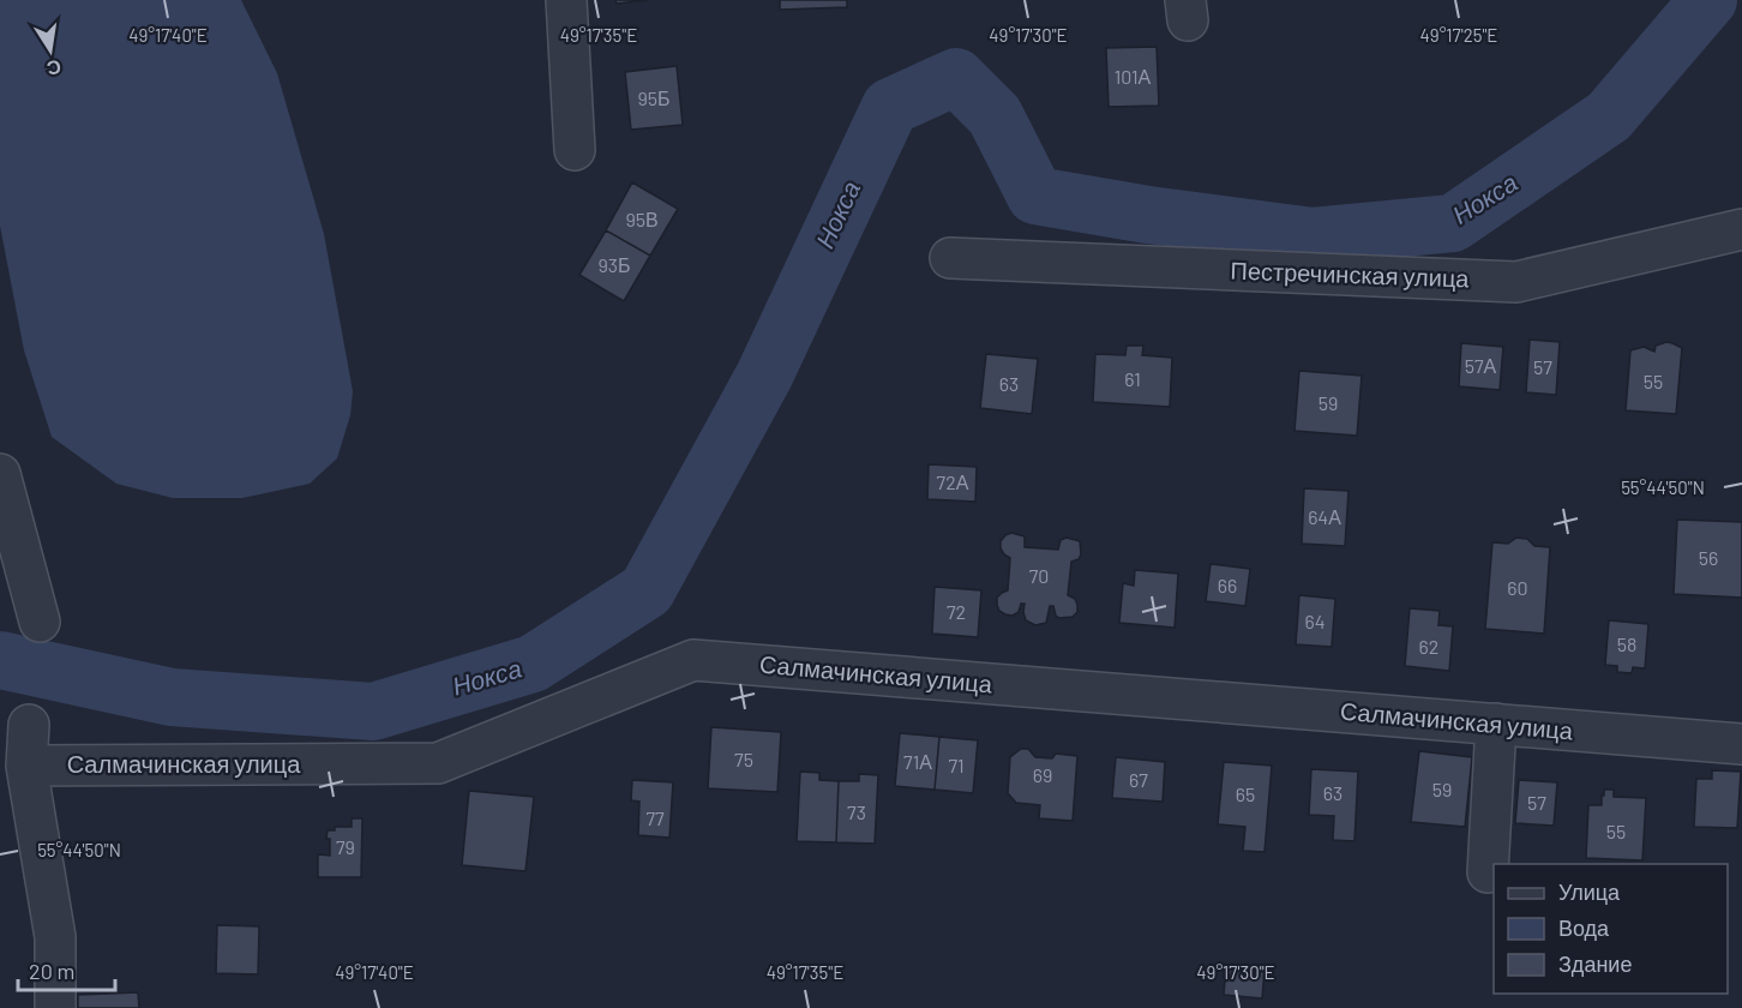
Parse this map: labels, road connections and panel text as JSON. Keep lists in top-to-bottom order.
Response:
{
  "streets": {
    "street": ["Пестречинская улица", "Салмачинская улица"]
  },
  "water": ["Нокса"],
  "house_numbers": [
    "101А",
    "95Б",
    "95В",
    "93Б",
    "57А",
    "57",
    "61",
    "55",
    "63",
    "59",
    "72А",
    "64А",
    "56",
    "70",
    "66",
    "60",
    "72",
    "64",
    "58",
    "62",
    "75",
    "71А",
    "71",
    "69",
    "67",
    "59",
    "63",
    "65",
    "57",
    "73",
    "77",
    "55",
    "79"
  ],
  "legend": ["Улица", "Вода", "Здание"],
  "scale_bar": "20 m",
  "north": "bottom",
  "coordinates": [
    "49°17'40\"E",
    "49°17'35\"E",
    "49°17'30\"E",
    "49°17'25\"E",
    "55°44'50\"N"
  ]
}
